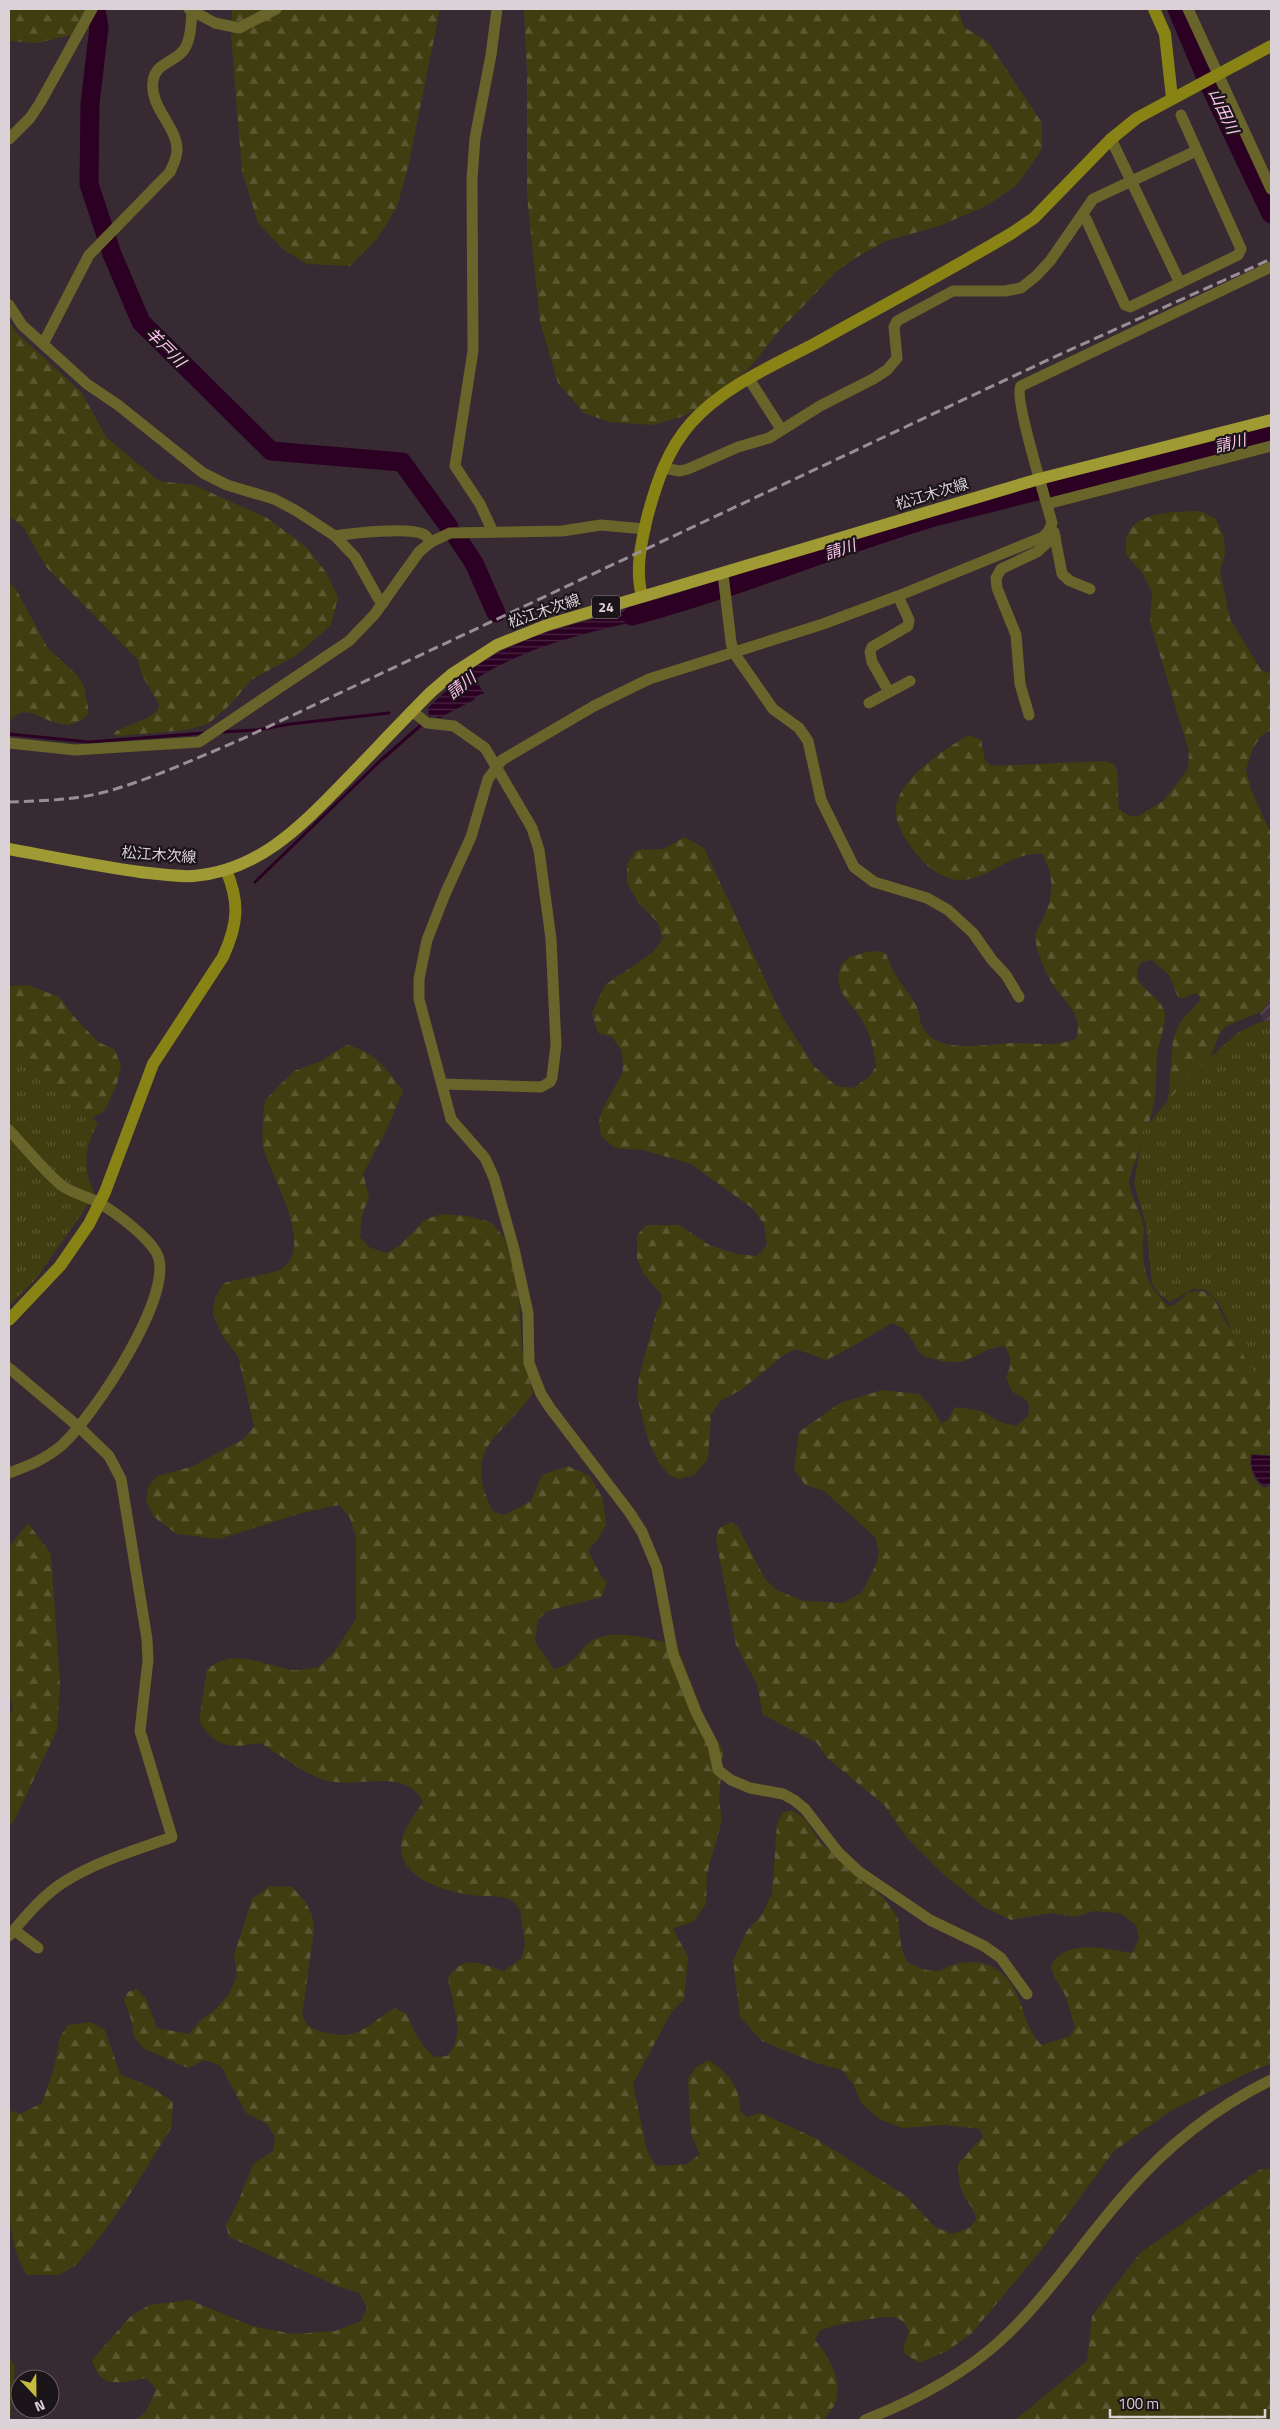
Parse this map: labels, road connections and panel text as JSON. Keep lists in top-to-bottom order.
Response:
{
  "streets": {
    "main road": ["松江木次線", "24"]
  },
  "water": ["山田川", "羊戸川", "請川"],
  "scale_bar": "100 m",
  "north": "bottom"
}
